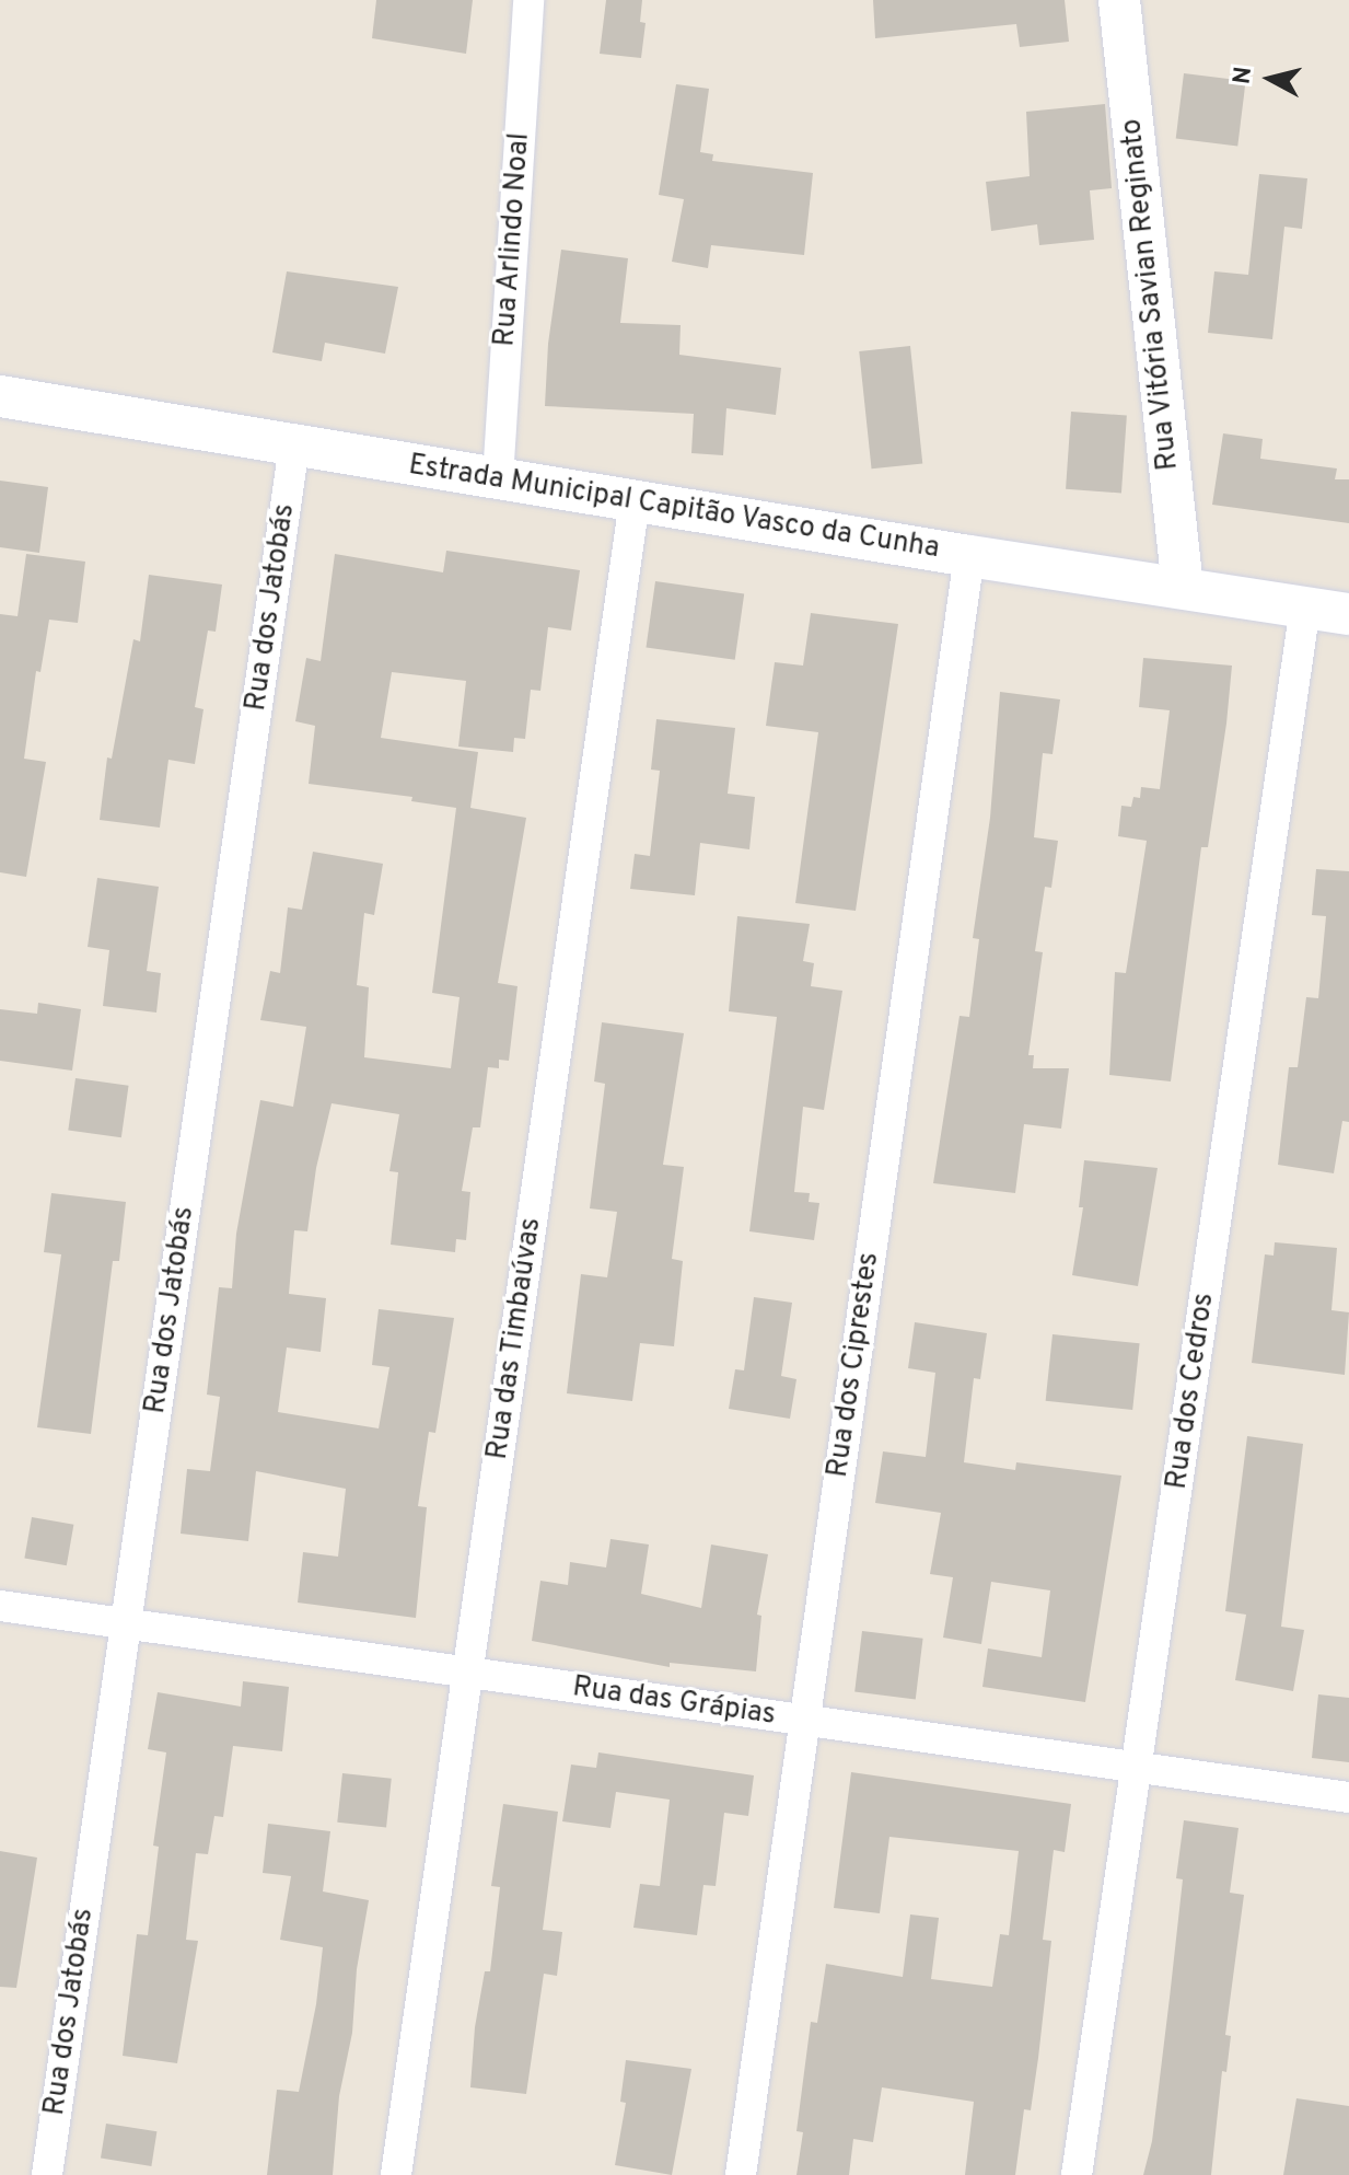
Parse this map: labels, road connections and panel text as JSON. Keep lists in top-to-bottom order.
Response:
{
  "streets": {
    "main road": ["Rua Vitória Savian Reginato", "Estrada Municipal Capitão Vasco da Cunha"],
    "street": [
      "Rua Arlindo Noal",
      "Rua dos Jatobás",
      "Rua das Timbaúvas",
      "Rua dos Ciprestes",
      "Rua dos Cedros",
      "Rua das Grápias"
    ]
  },
  "crossings": [
    ["Rua Arlindo Noal", "Estrada Municipal Capitão Vasco da Cunha"],
    ["Rua Vitória Savian Reginato", "Estrada Municipal Capitão Vasco da Cunha"],
    ["Estrada Municipal Capitão Vasco da Cunha", "Rua dos Jatobás"],
    ["Estrada Municipal Capitão Vasco da Cunha", "Rua das Timbaúvas"],
    ["Estrada Municipal Capitão Vasco da Cunha", "Rua dos Ciprestes"],
    ["Estrada Municipal Capitão Vasco da Cunha", "Rua dos Cedros"],
    ["Rua dos Jatobás", "Rua das Grápias"],
    ["Rua das Timbaúvas", "Rua das Grápias"],
    ["Rua dos Ciprestes", "Rua das Grápias"],
    ["Rua dos Cedros", "Rua das Grápias"]
  ],
  "north": "left"
}
